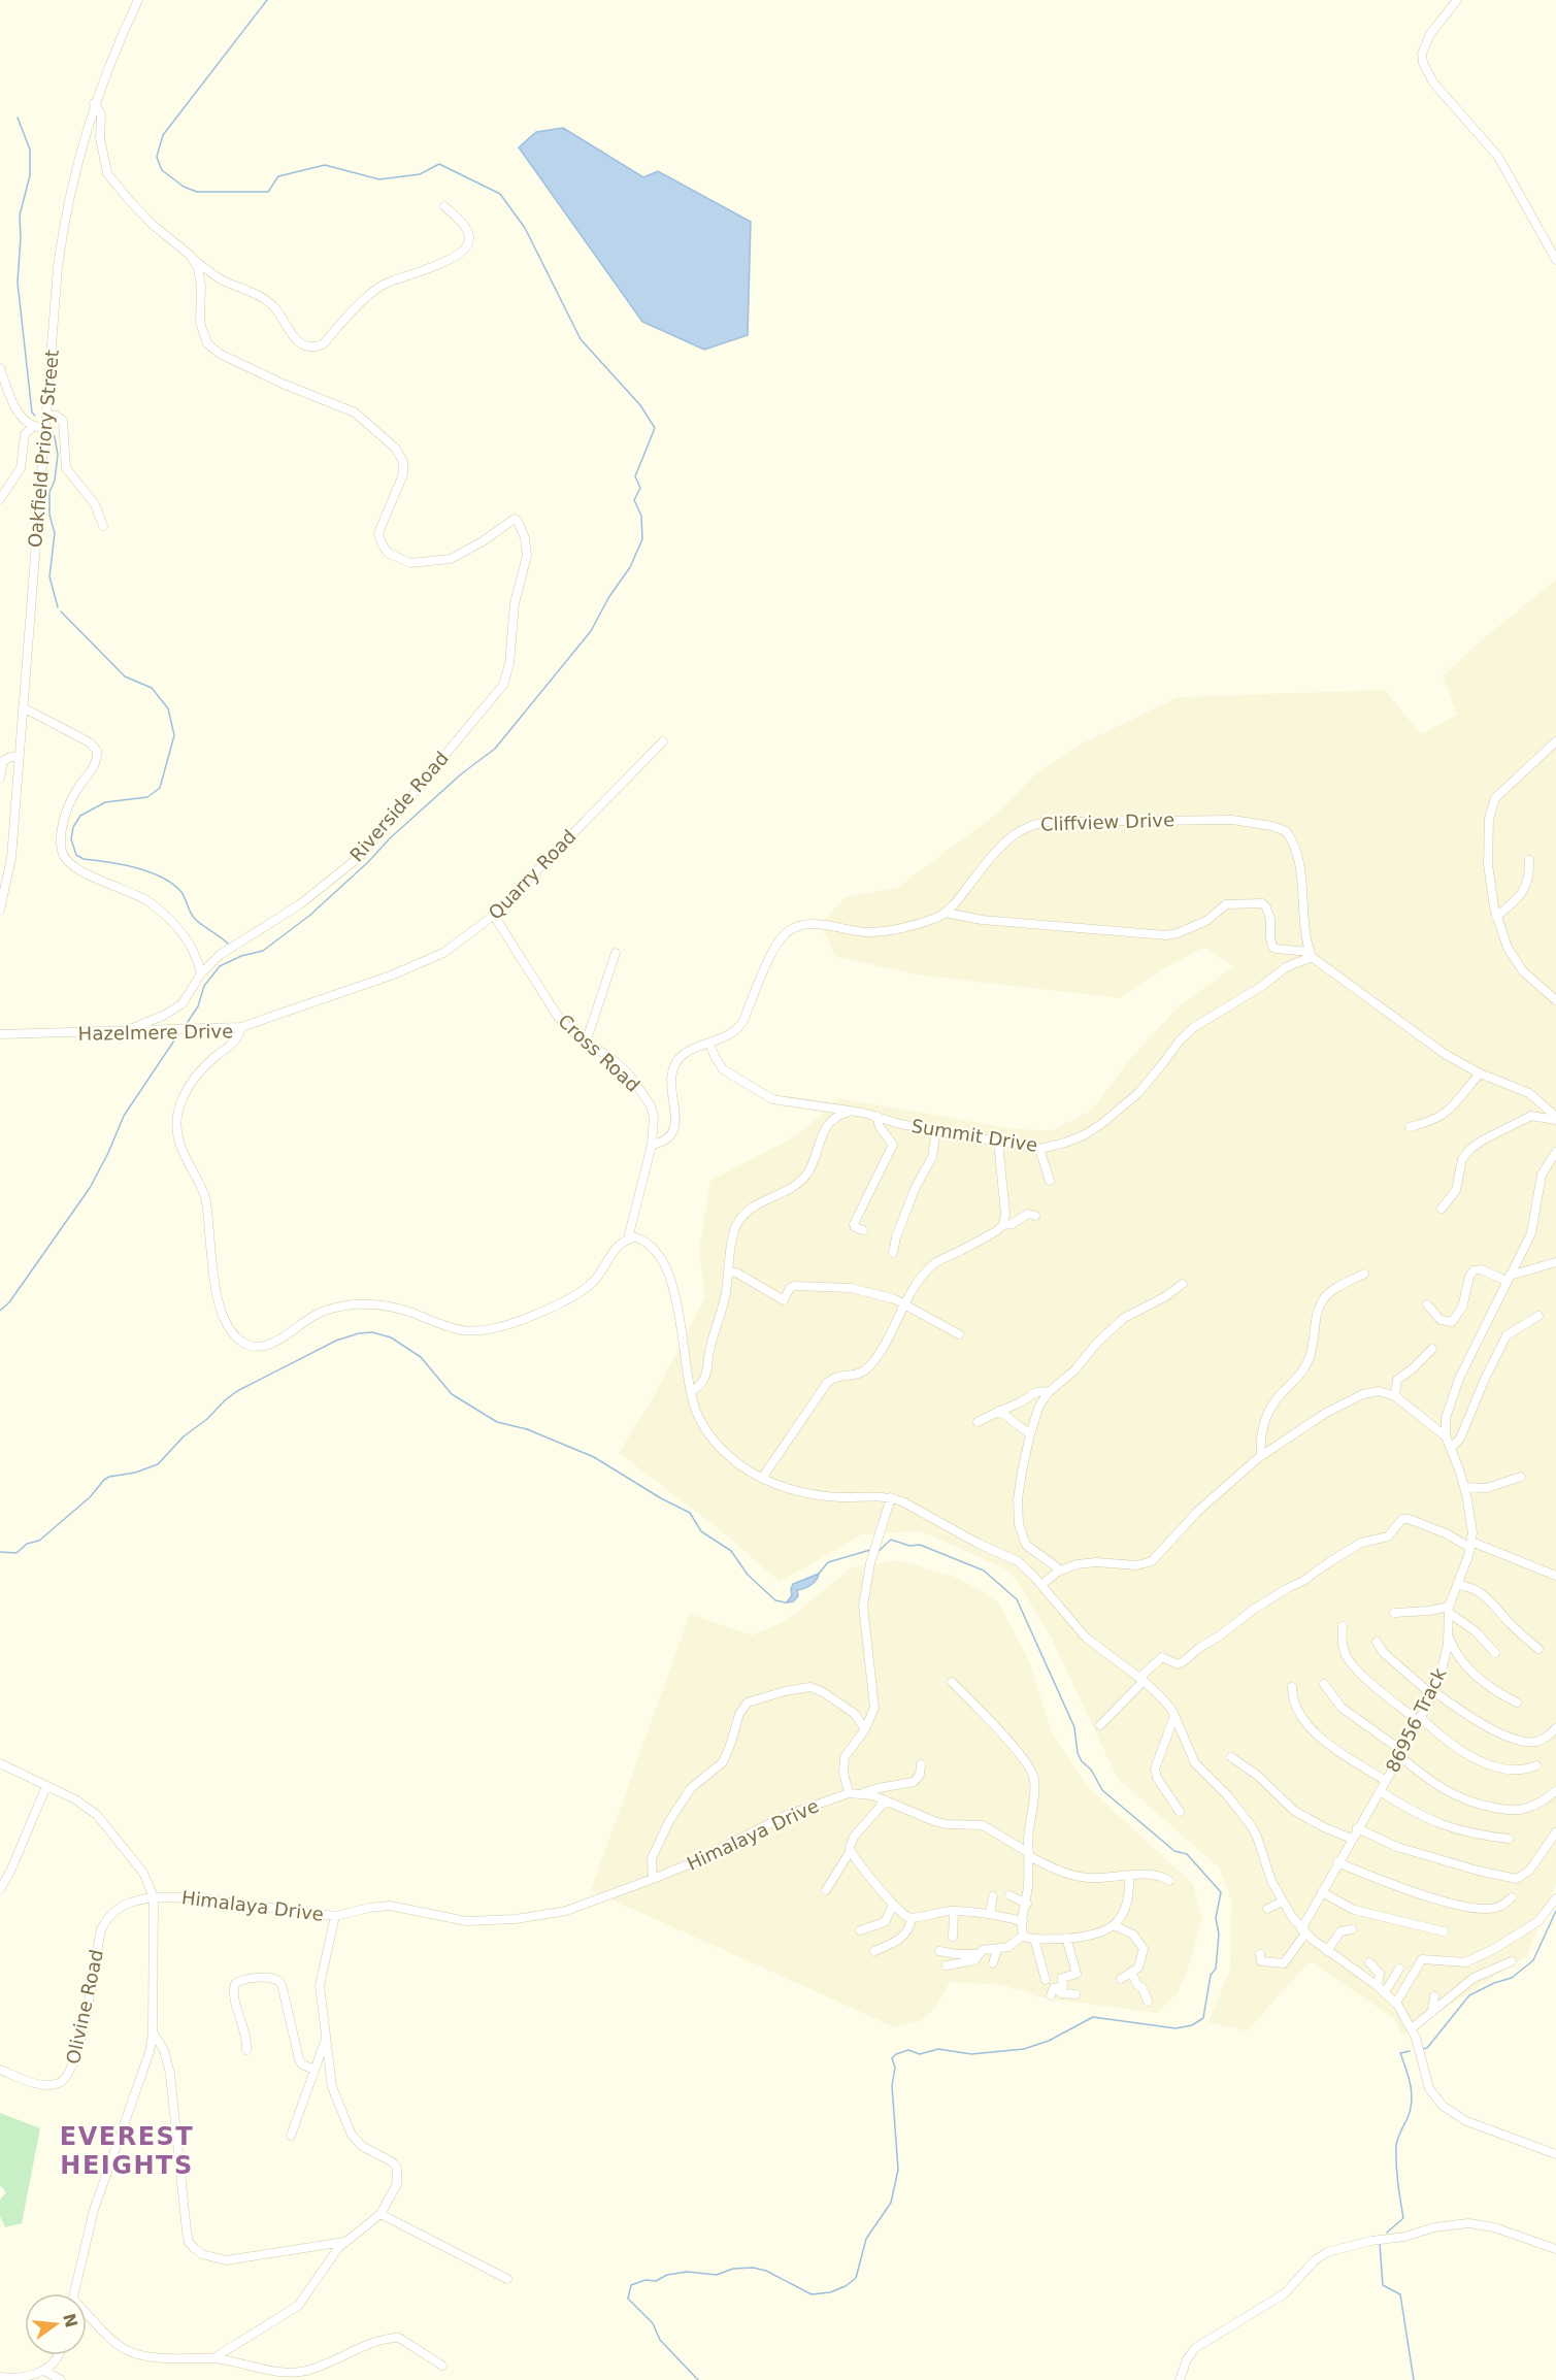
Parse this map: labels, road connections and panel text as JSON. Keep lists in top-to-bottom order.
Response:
{
  "streets": {
    "street": [
      "Oakfield Priory Street",
      "Riverside Road",
      "Cliffview Drive",
      "Quarry Road",
      "Hazelmere Drive",
      "Cross Road",
      "Summit Drive",
      "86956 Track",
      "Himalaya Drive",
      "Olivine Road"
    ]
  },
  "crossings": [
    ["Riverside Road", "Hazelmere Drive"],
    ["Cliffview Drive", "Summit Drive"],
    ["Quarry Road", "Hazelmere Drive"],
    ["Quarry Road", "Cross Road"],
    ["Hazelmere Drive", "Cross Road"],
    ["Himalaya Drive", "Olivine Road"]
  ],
  "districts": ["EVEREST HEIGHTS"],
  "north": "right"
}
